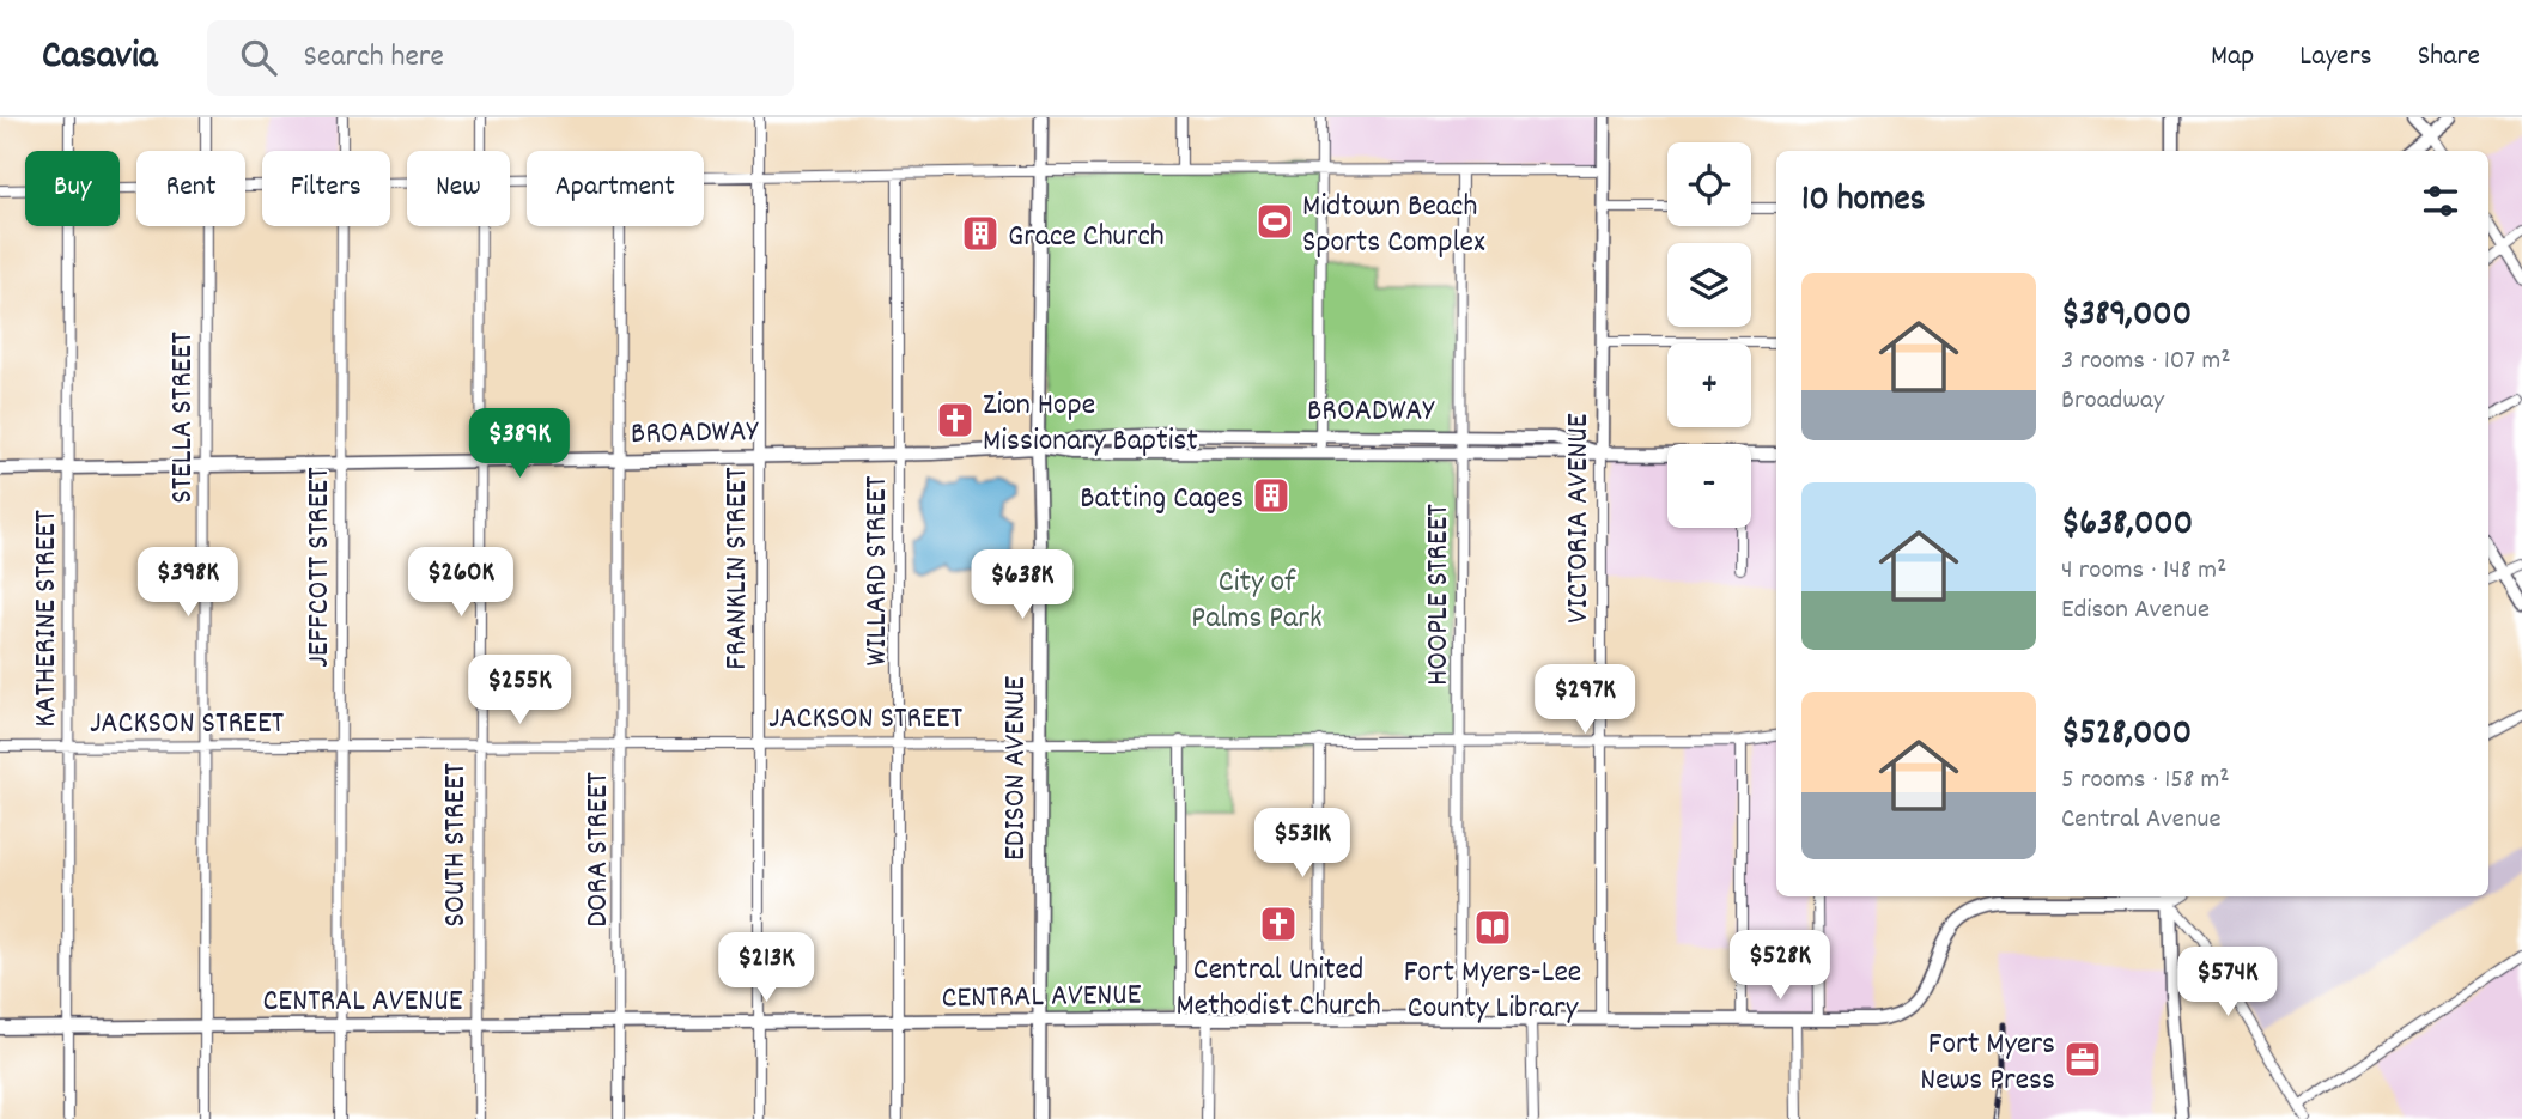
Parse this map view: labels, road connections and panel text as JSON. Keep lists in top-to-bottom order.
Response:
{
  "streets": {
    "street": [
      "BROADWAY",
      "STELLA STREET",
      "VICTORIA AVENUE",
      "JEFFCOTT STREET",
      "FRANKLIN STREET",
      "WILLARD STREET",
      "HOOPLE STREET",
      "KATHERINE STREET",
      "JACKSON STREET",
      "EDISON AVENUE",
      "SOUTH STREET",
      "DORA STREET",
      "CENTRAL AVENUE"
    ]
  },
  "crossings": [
    ["BROADWAY", "STELLA STREET"],
    ["BROADWAY", "VICTORIA AVENUE"],
    ["BROADWAY", "JEFFCOTT STREET"],
    ["BROADWAY", "FRANKLIN STREET"],
    ["BROADWAY", "WILLARD STREET"],
    ["BROADWAY", "HOOPLE STREET"],
    ["BROADWAY", "KATHERINE STREET"],
    ["BROADWAY", "EDISON AVENUE"],
    ["BROADWAY", "SOUTH STREET"],
    ["BROADWAY", "DORA STREET"],
    ["STELLA STREET", "JACKSON STREET"],
    ["STELLA STREET", "CENTRAL AVENUE"],
    ["VICTORIA AVENUE", "JACKSON STREET"],
    ["VICTORIA AVENUE", "CENTRAL AVENUE"],
    ["JEFFCOTT STREET", "JACKSON STREET"],
    ["JEFFCOTT STREET", "CENTRAL AVENUE"],
    ["FRANKLIN STREET", "JACKSON STREET"],
    ["FRANKLIN STREET", "CENTRAL AVENUE"],
    ["WILLARD STREET", "JACKSON STREET"],
    ["WILLARD STREET", "CENTRAL AVENUE"],
    ["HOOPLE STREET", "JACKSON STREET"],
    ["HOOPLE STREET", "CENTRAL AVENUE"],
    ["KATHERINE STREET", "JACKSON STREET"],
    ["KATHERINE STREET", "CENTRAL AVENUE"],
    ["JACKSON STREET", "EDISON AVENUE"],
    ["JACKSON STREET", "SOUTH STREET"],
    ["JACKSON STREET", "DORA STREET"],
    ["EDISON AVENUE", "CENTRAL AVENUE"],
    ["SOUTH STREET", "CENTRAL AVENUE"],
    ["DORA STREET", "CENTRAL AVENUE"]
  ],
  "parks": ["City of Palms Park"],
  "places": {
    "sports": ["Midtown Beach Sports Complex"],
    "building": ["Grace Church", "Batting Cages"],
    "church": ["Zion Hope Missionary Baptist", "Central United Methodist Church"],
    "library": ["Fort Myers-Lee County Library"],
    "office": ["Fort Myers News Press"]
  },
  "page": {
    "header": "Casavia",
    "search": "Search here",
    "nav": ["Map", "Layers", "Share"],
    "map_buttons": ["+", "−"],
    "chip": [
      "Buy",
      "Rent",
      "Filters",
      "New",
      "Apartment"
    ],
    "heading": "10 homes",
    "list": [
      {
        "name": "$389,000",
        "note": "3 rooms · 107 m² · Broadway"
      },
      {
        "name": "$638,000",
        "note": "4 rooms · 148 m² · Edison Avenue"
      },
      {
        "name": "$528,000",
        "note": "5 rooms · 158 m² · Central Avenue"
      }
    ],
    "price": [
      "$389K",
      "$398K",
      "$260K",
      "$638K",
      "$255K",
      "$297K",
      "$531K",
      "$528K",
      "$213K",
      "$574K"
    ]
  }
}
